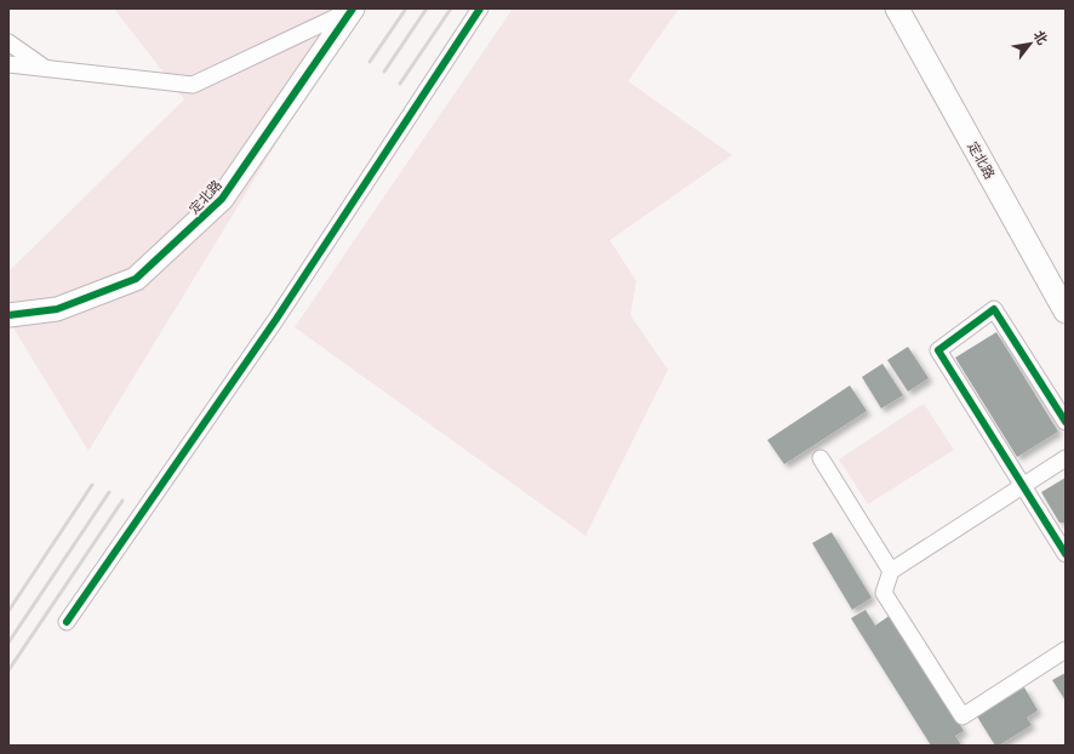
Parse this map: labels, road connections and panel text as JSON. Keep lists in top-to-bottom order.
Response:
{
  "streets": {
    "street": ["定北路"]
  },
  "north": "top right"
}
